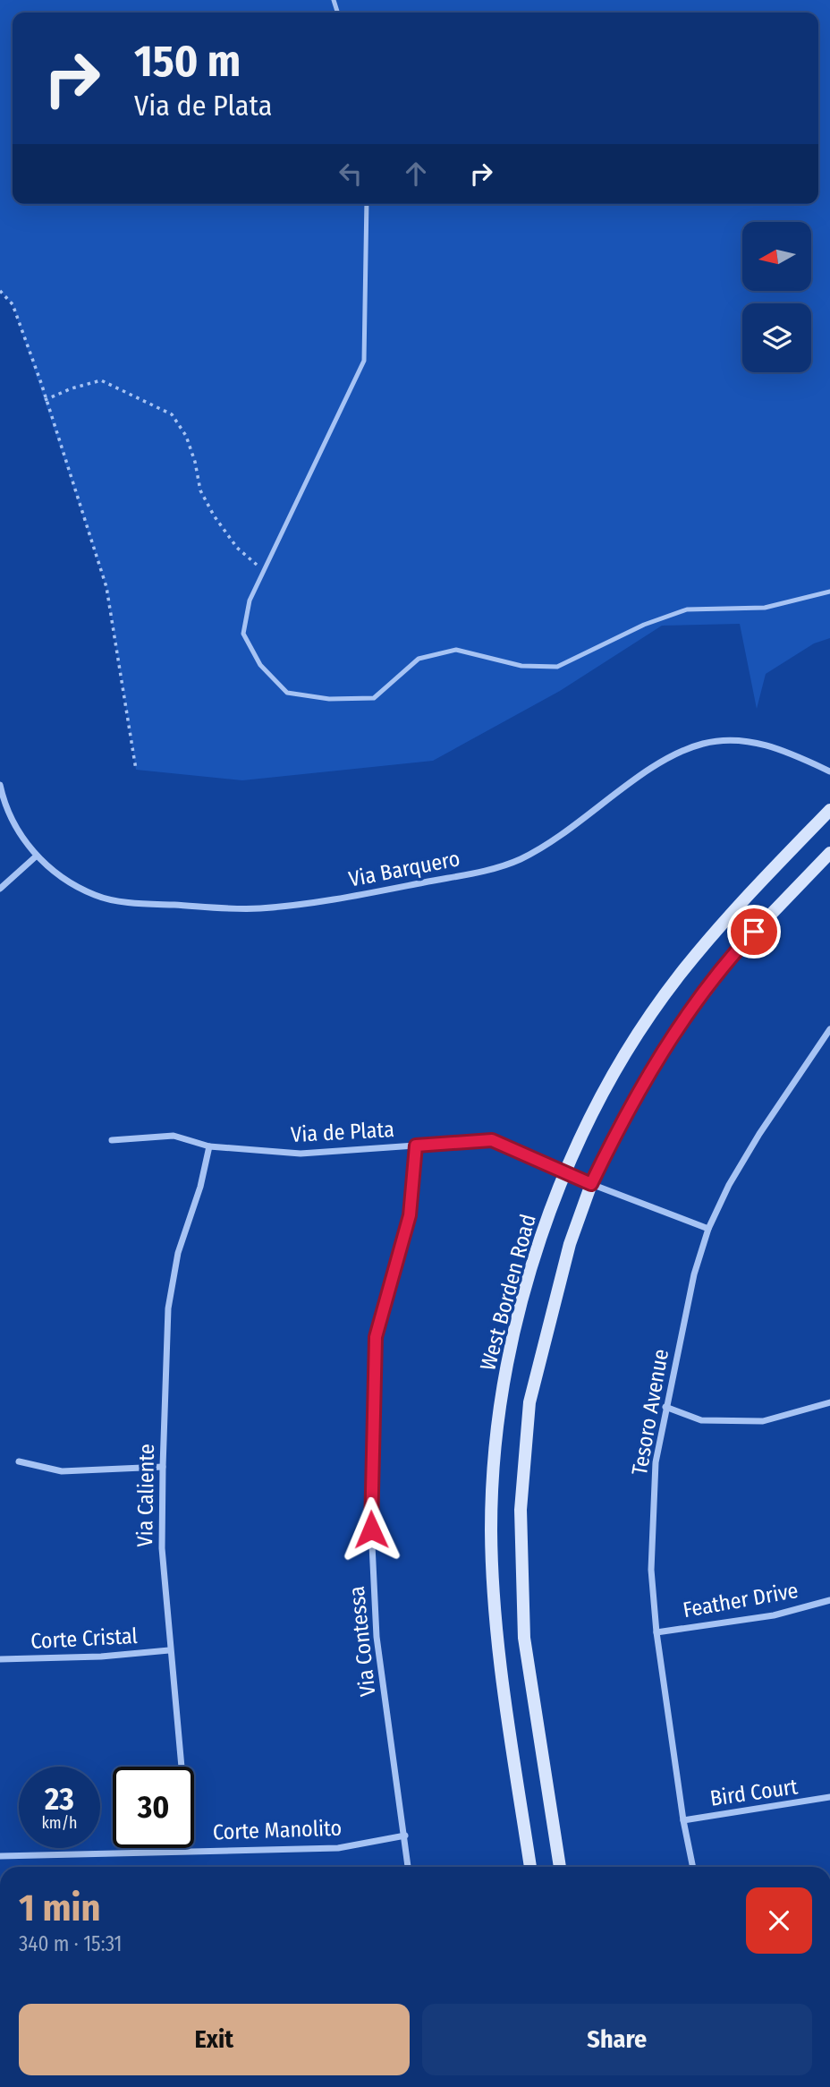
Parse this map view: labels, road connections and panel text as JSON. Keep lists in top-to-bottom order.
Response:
{
  "streets": {
    "main road": ["West Borden Road"],
    "street": [
      "Via Barquero",
      "Via de Plata",
      "Tesoro Avenue",
      "Via Caliente",
      "Feather Drive",
      "Corte Cristal",
      "Via Contessa",
      "Bird Court",
      "Corte Manolito"
    ]
  },
  "crossings": [
    ["Via de Plata", "West Borden Road"],
    ["Via de Plata", "Tesoro Avenue"],
    ["Via de Plata", "Via Caliente"],
    ["Via de Plata", "Via Contessa"],
    ["Tesoro Avenue", "Feather Drive"],
    ["Tesoro Avenue", "Bird Court"],
    ["Via Caliente", "Corte Cristal"],
    ["Via Caliente", "Corte Manolito"],
    ["Via Contessa", "Corte Manolito"]
  ],
  "north": "left",
  "page": {
    "turn": ["150 m", "Via de Plata"],
    "speed": "23 km/h",
    "limit": "30",
    "heading": ["1 min", "340 m · 15:31"],
    "buttons": ["Exit", "Share"]
  }
}
